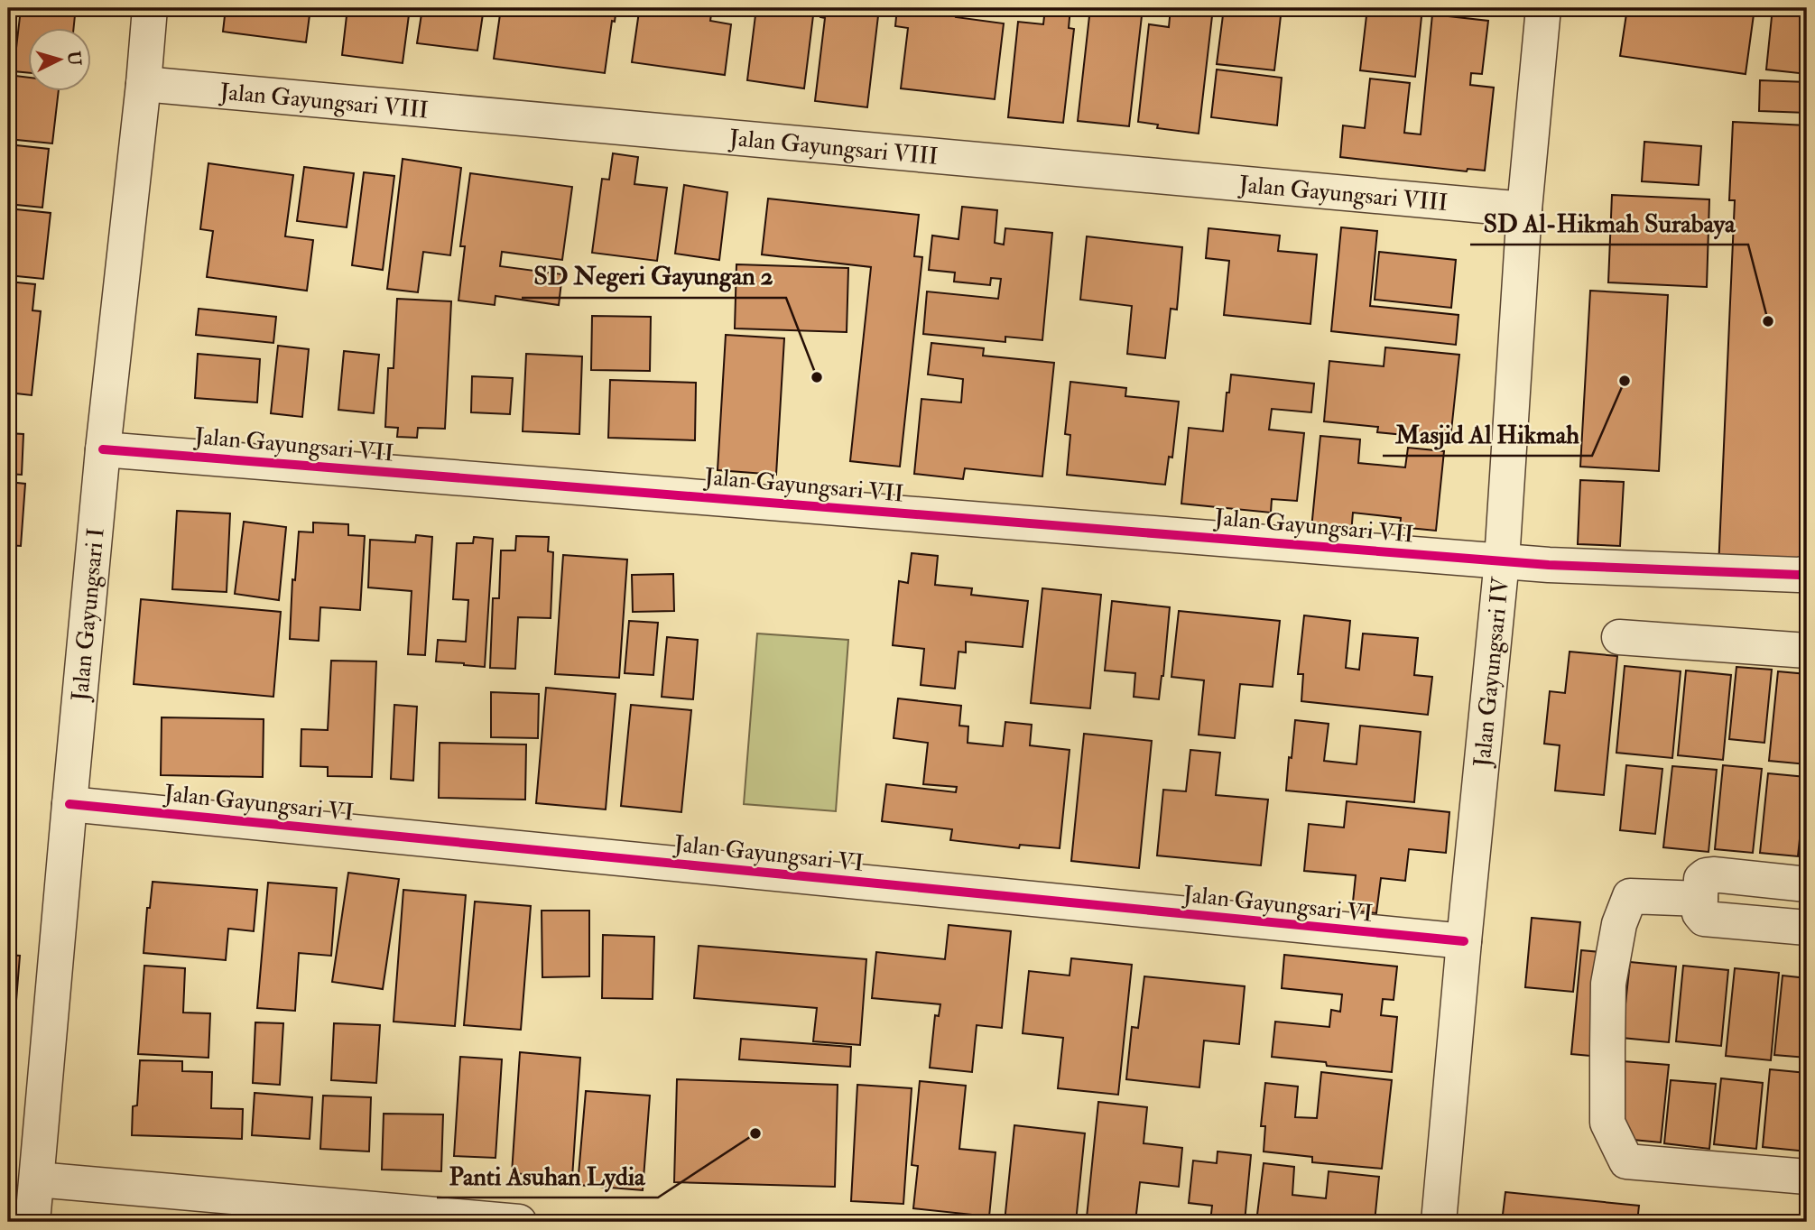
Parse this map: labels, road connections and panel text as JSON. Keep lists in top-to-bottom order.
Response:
{
  "streets": {
    "street": [
      "Jalan Gayungsari VIII",
      "Jalan Gayungsari VII",
      "Jalan Gayungsari I",
      "Jalan Gayungsari IV",
      "Jalan Gayungsari VI"
    ]
  },
  "crossings": [
    ["Jalan Gayungsari VIII", "Jalan Gayungsari I"],
    ["Jalan Gayungsari VIII", "Jalan Gayungsari IV"],
    ["Jalan Gayungsari VII", "Jalan Gayungsari I"],
    ["Jalan Gayungsari VII", "Jalan Gayungsari IV"],
    ["Jalan Gayungsari I", "Jalan Gayungsari VI"],
    ["Jalan Gayungsari IV", "Jalan Gayungsari VI"]
  ],
  "places": [
    "SD Al-Hikmah Surabaya",
    "SD Negeri Gayungan 2",
    "Masjid Al Hikmah",
    "Panti Asuhan Lydia"
  ],
  "north": "right"
}
